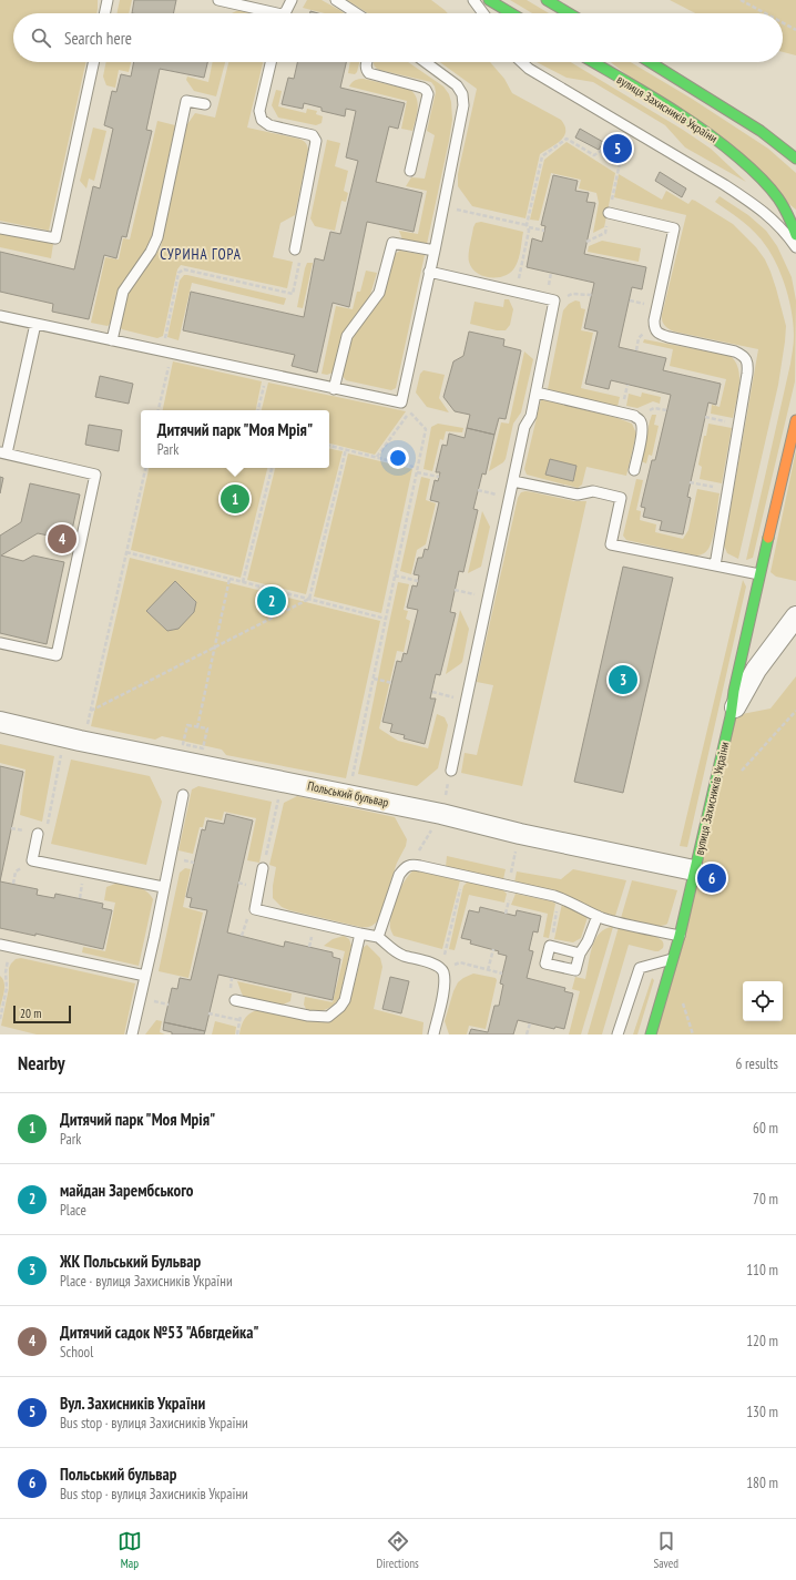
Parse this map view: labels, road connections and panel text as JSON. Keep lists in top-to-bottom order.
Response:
{
  "streets": {
    "street": ["вулиця Захисників України", "Польський бульвар"]
  },
  "crossings": [
    ["вулиця Захисників України", "Польський бульвар"]
  ],
  "districts": ["СУРИНА ГОРА"],
  "scale_bar": "20 m",
  "page": {
    "search": "Search here",
    "pins": [
      "5",
      "1",
      "4",
      "2",
      "3",
      "6"
    ],
    "popup": ["Дитячий парк \"Моя Мрія\"", "Park"],
    "scale": "20 m",
    "heading": ["Nearby", "6 results"],
    "list": [
      {
        "mark": "1",
        "name": "Дитячий парк \"Моя Мрія\"",
        "note": "Park",
        "value": "60 m"
      },
      {
        "mark": "2",
        "name": "майдан Зарембського",
        "note": "Place",
        "value": "70 m"
      },
      {
        "mark": "3",
        "name": "ЖК Польський Бульвар",
        "note": "Place · вулиця Захисників України",
        "value": "110 m"
      },
      {
        "mark": "4",
        "name": "Дитячий садок №53 \"Абвгдейка\"",
        "note": "School",
        "value": "120 m"
      },
      {
        "mark": "5",
        "name": "Вул. Захисників України",
        "note": "Bus stop · вулиця Захисників України",
        "value": "130 m"
      },
      {
        "mark": "6",
        "name": "Польський бульвар",
        "note": "Bus stop · вулиця Захисників України",
        "value": "180 m"
      }
    ],
    "nav": ["Map", "Directions", "Saved"]
  }
}
